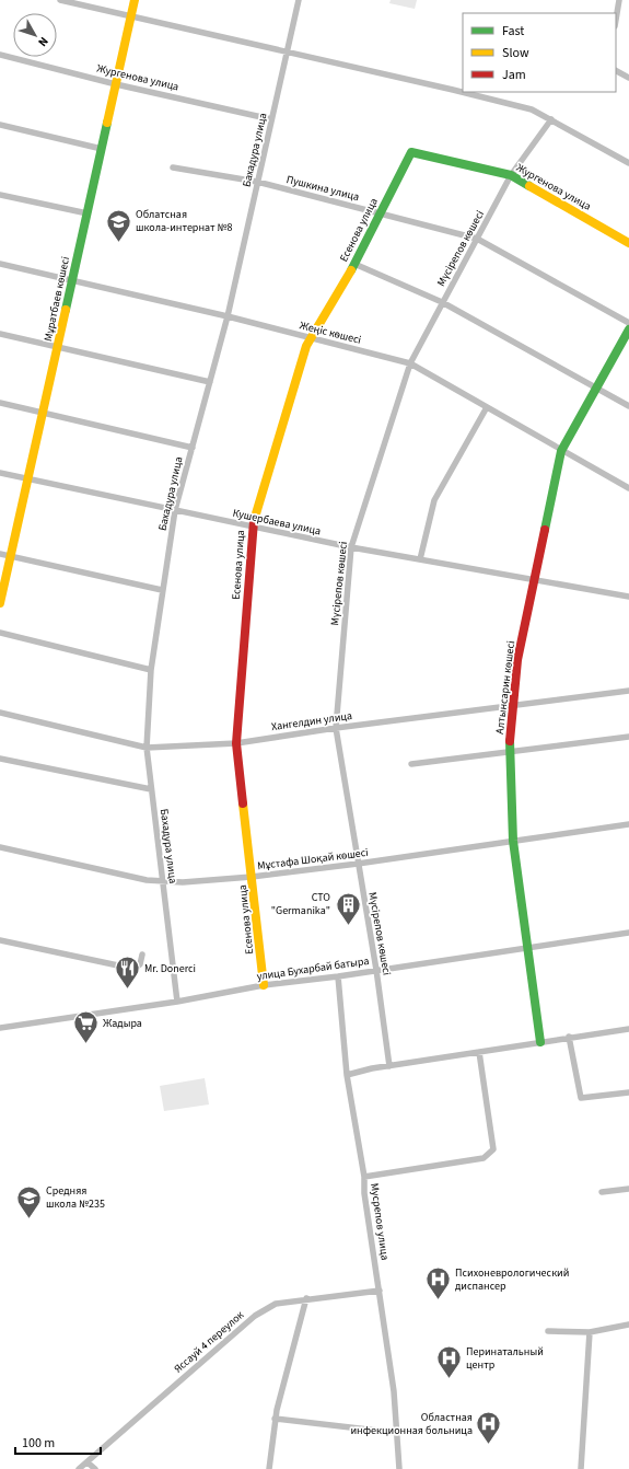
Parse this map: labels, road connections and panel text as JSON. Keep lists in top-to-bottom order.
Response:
{
  "streets": {
    "street": [
      "Жургенова улица",
      "Бахадура улица",
      "Пушкина улица",
      "Есенова улица",
      "Мүсірепов көшесі",
      "Мұратбаев көшесі",
      "Жеңіс көшесі",
      "Кушербаева улица",
      "Алтынсарин көшесі",
      "Хангелдин улица",
      "Мұстафа Шоқай көшесі",
      "улица Бухарбай батыра",
      "Мусрепов улица",
      "Яссауй 4 переулок"
    ]
  },
  "crossings": [
    ["Жургенова улица", "Бахадура улица"],
    ["Жургенова улица", "Есенова улица"],
    ["Жургенова улица", "Мүсірепов көшесі"],
    ["Жургенова улица", "Мұратбаев көшесі"],
    ["Бахадура улица", "Пушкина улица"],
    ["Бахадура улица", "Жеңіс көшесі"],
    ["Бахадура улица", "Кушербаева улица"],
    ["Бахадура улица", "Хангелдин улица"],
    ["Бахадура улица", "Мұстафа Шоқай көшесі"],
    ["Бахадура улица", "улица Бухарбай батыра"],
    ["Пушкина улица", "Есенова улица"],
    ["Пушкина улица", "Мүсірепов көшесі"],
    ["Есенова улица", "Жеңіс көшесі"],
    ["Есенова улица", "Кушербаева улица"],
    ["Есенова улица", "Хангелдин улица"],
    ["Есенова улица", "Мұстафа Шоқай көшесі"],
    ["Есенова улица", "улица Бухарбай батыра"],
    ["Мүсірепов көшесі", "Жеңіс көшесі"],
    ["Мүсірепов көшесі", "Кушербаева улица"],
    ["Мүсірепов көшесі", "Хангелдин улица"],
    ["Мүсірепов көшесі", "Мұстафа Шоқай көшесі"],
    ["Мүсірепов көшесі", "улица Бухарбай батыра"],
    ["Мұратбаев көшесі", "Жеңіс көшесі"],
    ["Мұратбаев көшесі", "Кушербаева улица"],
    ["Жеңіс көшесі", "Алтынсарин көшесі"],
    ["Кушербаева улица", "Алтынсарин көшесі"],
    ["Алтынсарин көшесі", "Хангелдин улица"],
    ["Алтынсарин көшесі", "Мұстафа Шоқай көшесі"],
    ["Алтынсарин көшесі", "улица Бухарбай батыра"],
    ["улица Бухарбай батыра", "Мусрепов улица"],
    ["Мусрепов улица", "Яссауй 4 переулок"]
  ],
  "places": {
    "school or university": ["Облатсная школа-интернат №8", "Средняя школа №235"],
    "building": ["СТО \"Germanika\""],
    "restaurant": ["Mr. Donerci"],
    "supermarket": ["Жадыра"],
    "hospital": ["Психоневрологический диспансер", "Перинатальный центр", "Областная инфекционная больница"]
  },
  "legend": ["Fast", "Slow", "Jam"],
  "scale_bar": "100 m",
  "north": "bottom right"
}
